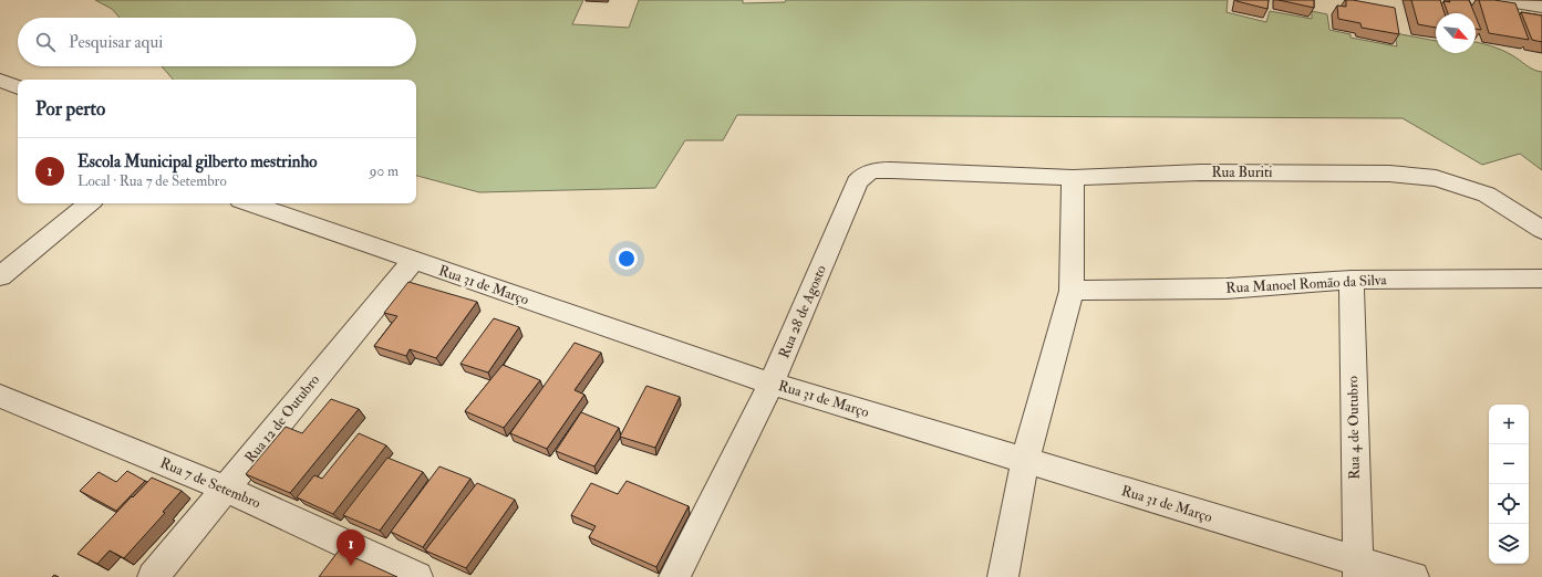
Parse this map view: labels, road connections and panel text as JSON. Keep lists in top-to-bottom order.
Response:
{
  "streets": {
    "street": [
      "Rua Buriti",
      "Rua Manoel Romão da Silva",
      "Rua 31 de Março",
      "Rua 28 de Agosto",
      "Rua 12 de Outubro",
      "Rua 4 de Outubro",
      "Rua 7 de Setembro"
    ]
  },
  "crossings": [
    ["Rua Buriti", "Rua 28 de Agosto"],
    ["Rua Manoel Romão da Silva", "Rua 4 de Outubro"],
    ["Rua 31 de Março", "Rua 28 de Agosto"],
    ["Rua 31 de Março", "Rua 12 de Outubro"],
    ["Rua 31 de Março", "Rua 4 de Outubro"],
    ["Rua 12 de Outubro", "Rua 7 de Setembro"]
  ],
  "north": "bottom right",
  "page": {
    "search": "Pesquisar aqui",
    "heading": "Por perto",
    "list": [
      {
        "mark": "1",
        "name": "Escola Municipal gilberto mestrinho",
        "note": "Local · Rua 7 de Setembro",
        "value": "90 m"
      }
    ],
    "map_buttons": ["+", "−"],
    "pins": "1"
  }
}
